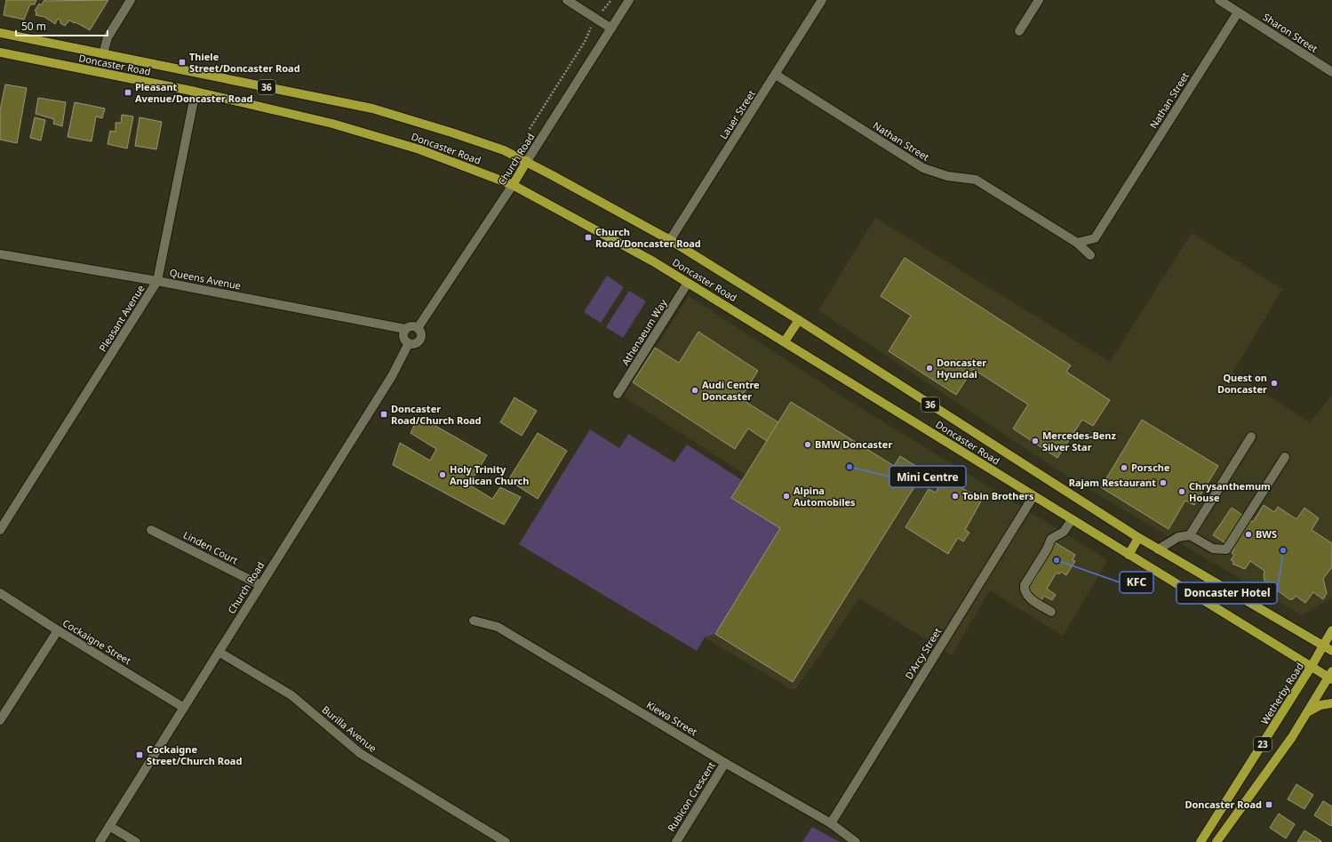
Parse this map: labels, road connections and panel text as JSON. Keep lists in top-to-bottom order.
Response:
{
  "streets": {
    "main road": [
      "Doncaster Road",
      "36",
      "Church Road",
      "Wetherby Road",
      "23"
    ],
    "street": [
      "Sharon Street",
      "Nathan Street",
      "Lauer Street",
      "Queens Avenue",
      "Pleasant Avenue",
      "Athenaeum Way",
      "Linden Court",
      "Cockaigne Street",
      "D'Arcy Street",
      "Kiewa Street",
      "Burilla Avenue",
      "Rubicon Crescent"
    ]
  },
  "crossings": [
    ["Sharon Street", "Nathan Street"],
    ["Doncaster Road", "Lauer Street"],
    ["Doncaster Road", "Church Road"],
    ["Doncaster Road", "Pleasant Avenue"],
    ["Doncaster Road", "Athenaeum Way"],
    ["Doncaster Road", "D'Arcy Street"],
    ["Doncaster Road", "Wetherby Road"],
    ["Doncaster Road", "23"],
    ["Nathan Street", "Lauer Street"],
    ["Church Road", "Queens Avenue"],
    ["Church Road", "Linden Court"],
    ["Church Road", "Cockaigne Street"],
    ["Church Road", "Burilla Avenue"],
    ["Queens Avenue", "Pleasant Avenue"],
    ["D'Arcy Street", "Kiewa Street"],
    ["Kiewa Street", "Rubicon Crescent"]
  ],
  "places": {
    "transit": [
      "Thiele Street/Doncaster Road",
      "Pleasant Avenue/Doncaster Road",
      "Church Road/Doncaster Road",
      "Doncaster Road/Church Road",
      "Cockaigne Street/Church Road",
      "Doncaster Road"
    ],
    "other": [
      "Doncaster Hyundai",
      "Quest on Doncaster",
      "Audi Centre Doncaster",
      "Mercedes-Benz Silver Star",
      "BMW Doncaster",
      "Mini Centre",
      "Porsche",
      "Holy Trinity Anglican Church",
      "Rajam Restaurant",
      "Chrysanthemum House",
      "Alpina Automobiles",
      "Tobin Brothers",
      "BWS",
      "Doncaster Hotel",
      "KFC"
    ]
  },
  "scale_bar": "50 m"
}
